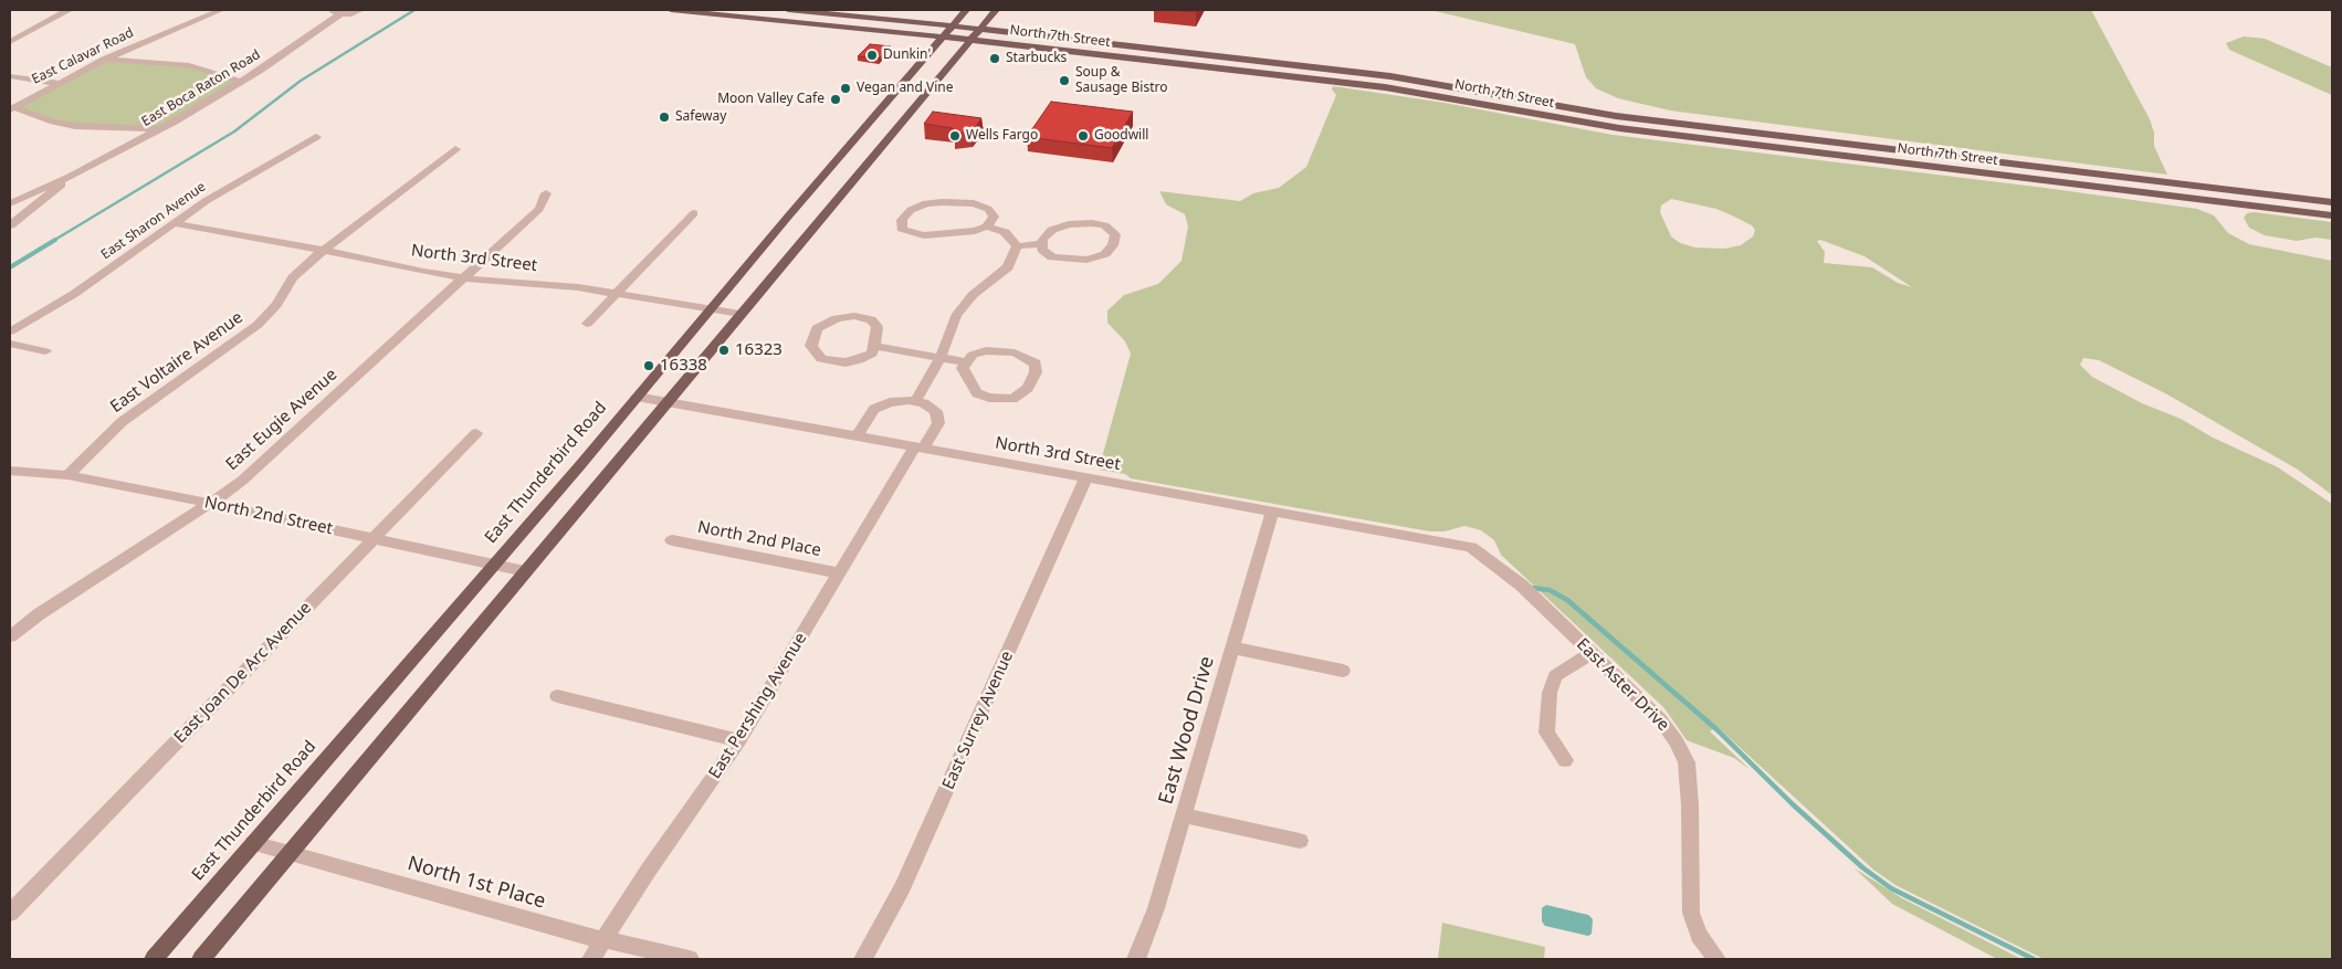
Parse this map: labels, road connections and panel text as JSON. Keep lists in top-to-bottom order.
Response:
{
  "streets": {
    "main road": ["North 7th Street", "East Thunderbird Road"],
    "street": [
      "East Calavar Road",
      "East Boca Raton Road",
      "East Sharon Avenue",
      "North 3rd Street",
      "East Voltaire Avenue",
      "East Eugie Avenue",
      "North 2nd Street",
      "North 2nd Place",
      "East Joan De Arc Avenue",
      "East Aster Drive",
      "East Pershing Avenue",
      "East Surrey Avenue",
      "East Wood Drive",
      "North 1st Place"
    ]
  },
  "crossings": [
    ["North 7th Street", "East Thunderbird Road"],
    ["East Sharon Avenue", "North 3rd Street"],
    ["North 3rd Street", "East Voltaire Avenue"],
    ["North 3rd Street", "East Eugie Avenue"],
    ["North 3rd Street", "East Thunderbird Road"],
    ["North 3rd Street", "East Aster Drive"],
    ["North 3rd Street", "East Pershing Avenue"],
    ["North 3rd Street", "East Surrey Avenue"],
    ["North 3rd Street", "East Wood Drive"],
    ["East Voltaire Avenue", "North 2nd Street"],
    ["East Eugie Avenue", "North 2nd Street"],
    ["East Thunderbird Road", "North 2nd Street"],
    ["East Thunderbird Road", "North 1st Place"],
    ["North 2nd Street", "East Joan De Arc Avenue"],
    ["North 2nd Place", "East Pershing Avenue"],
    ["East Pershing Avenue", "North 1st Place"]
  ],
  "places": [
    "Dunkin'",
    "Starbucks",
    "Soup & Sausage Bistro",
    "Vegan and Vine",
    "Moon Valley Cafe",
    "Safeway",
    "Wells Fargo",
    "Goodwill",
    "16323",
    "16338"
  ]
}
